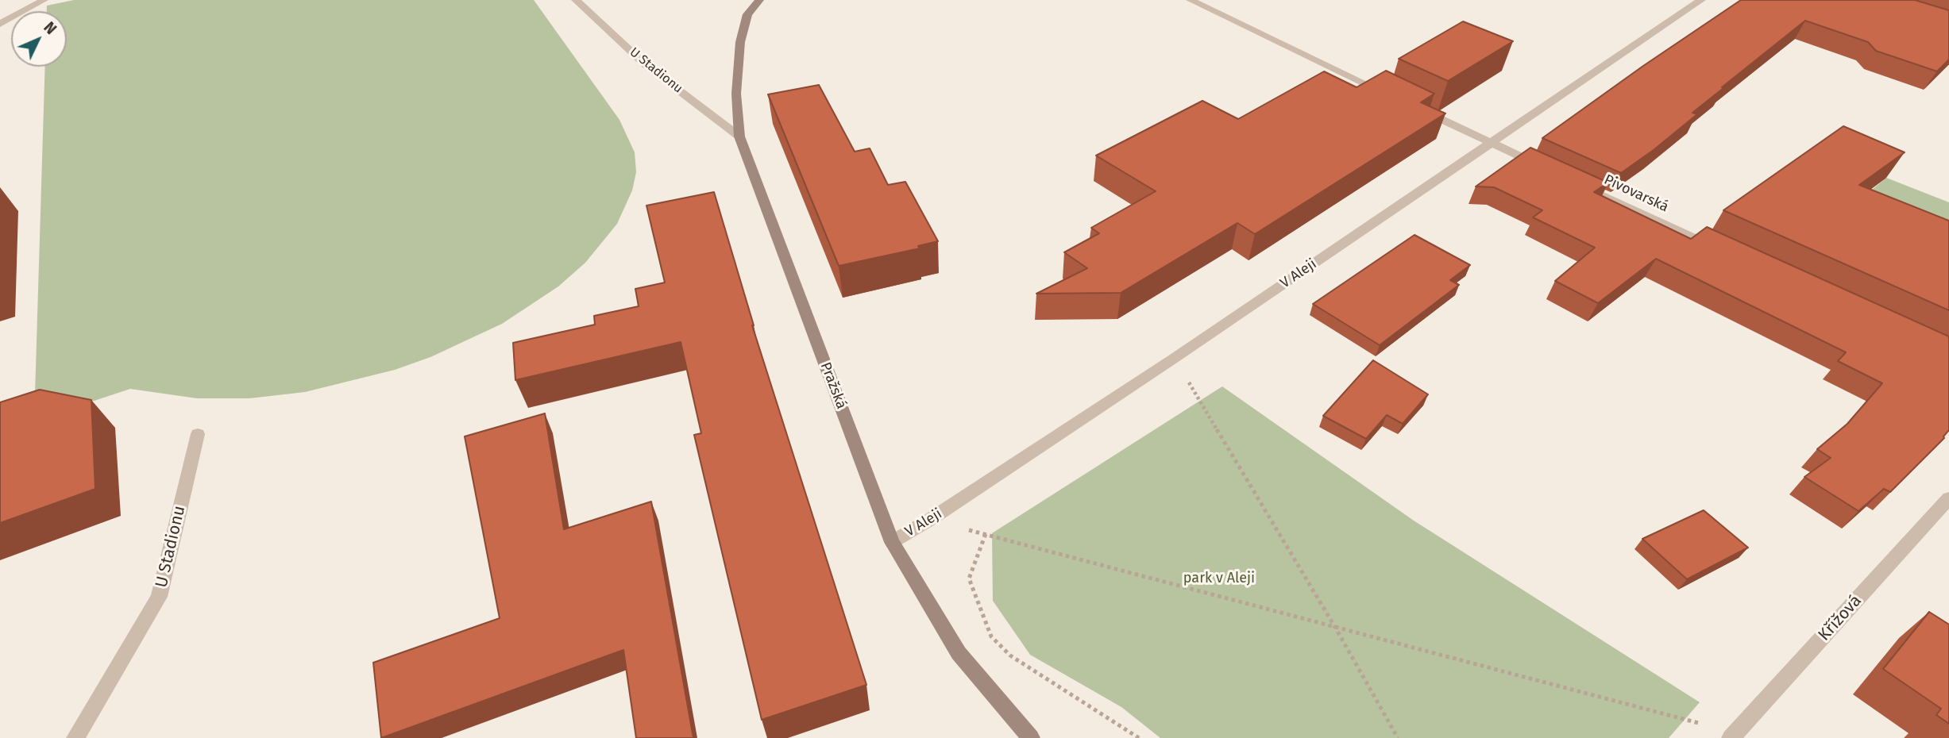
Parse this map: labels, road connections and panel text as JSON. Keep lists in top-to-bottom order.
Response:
{
  "streets": {
    "main road": ["Pražská"],
    "street": [
      "U Stadionu",
      "Pivovarská",
      "V Aleji",
      "Křížová"
    ]
  },
  "crossings": [
    ["U Stadionu", "Pražská"],
    ["V Aleji", "Pražská"]
  ],
  "parks": ["park v Aleji"],
  "north": "top right"
}
